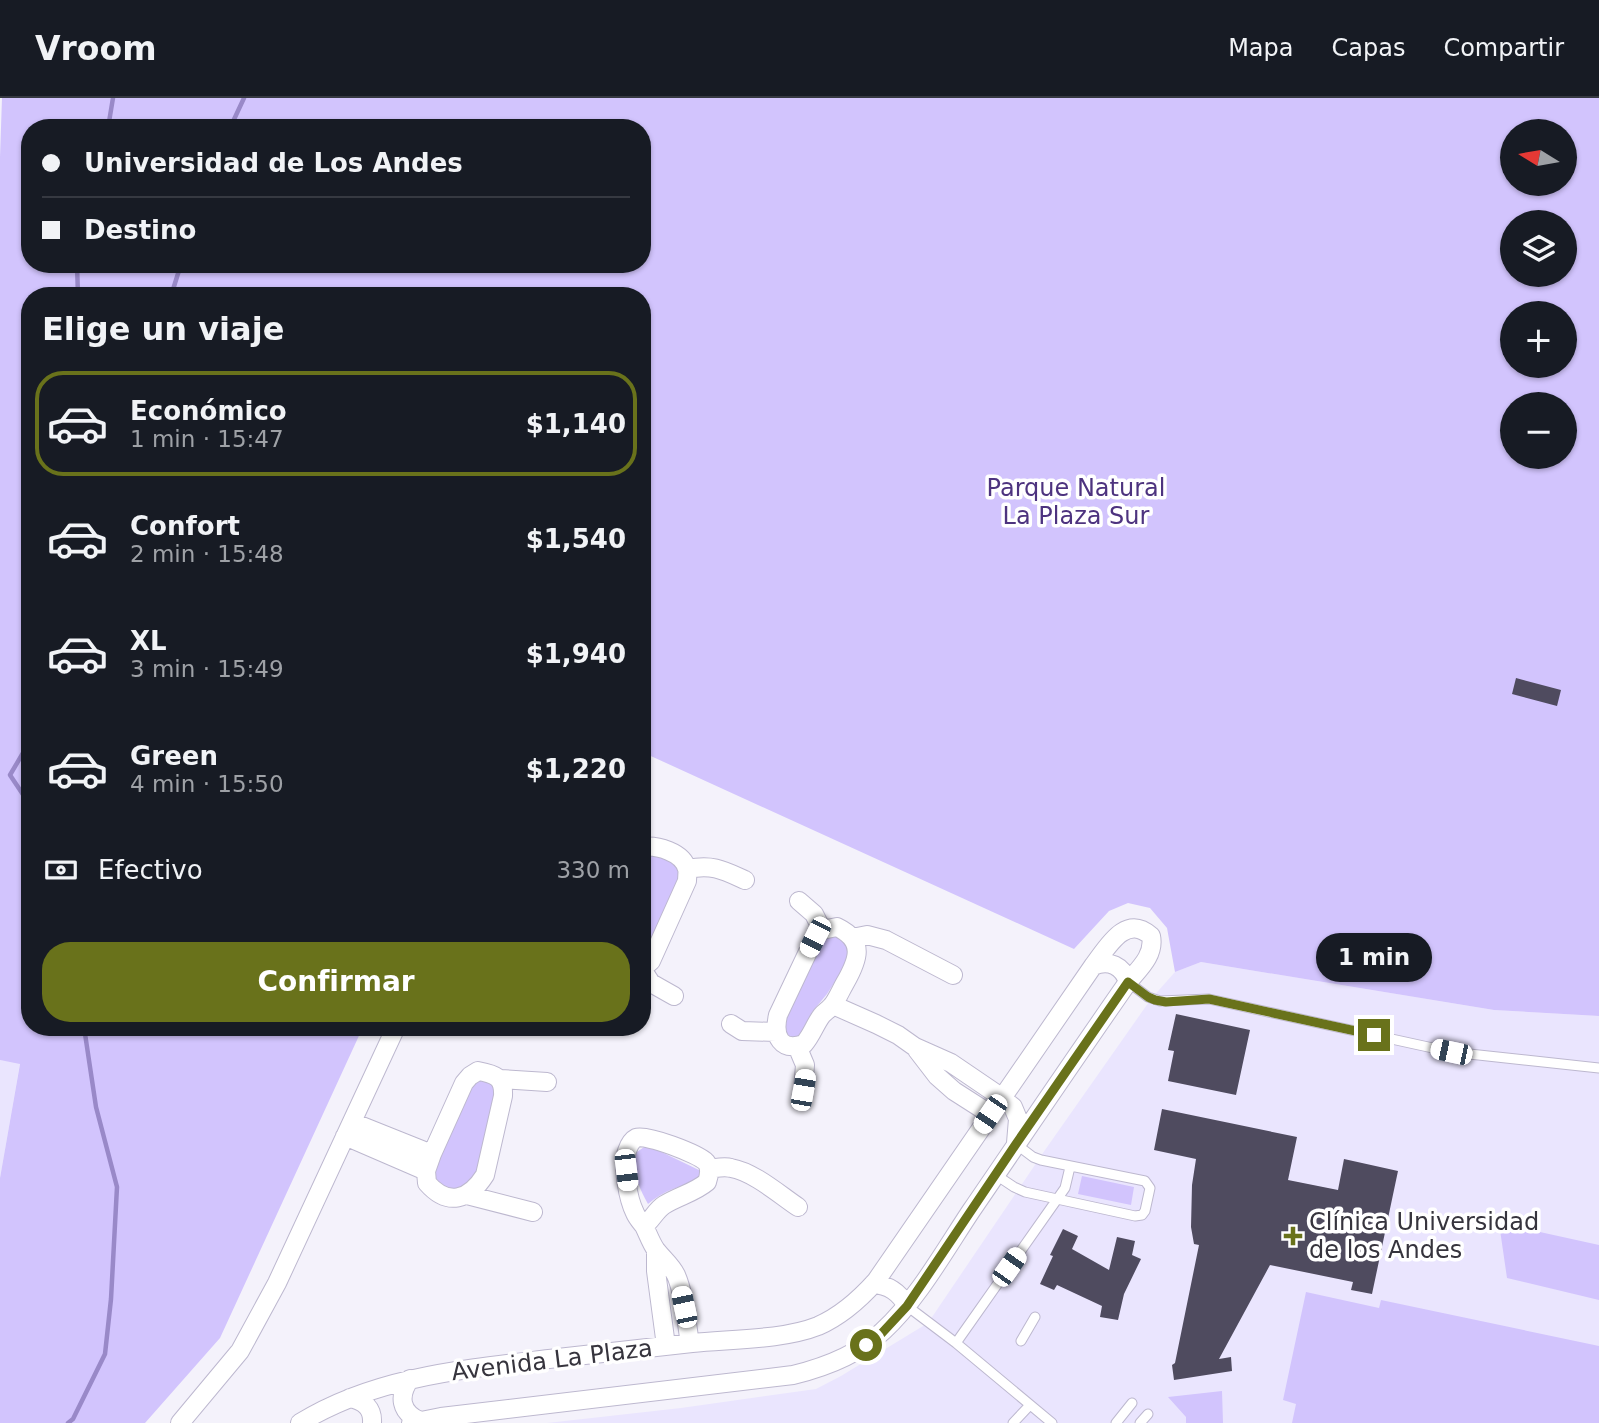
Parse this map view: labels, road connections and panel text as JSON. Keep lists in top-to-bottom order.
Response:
{
  "streets": {
    "street": ["Avenida La Plaza"]
  },
  "parks": ["Parque Natural La Plaza Sur"],
  "places": {
    "health": ["Clínica Universidad de los Andes"]
  },
  "north": "left",
  "page": {
    "header": "Vroom",
    "nav": ["Mapa", "Capas", "Compartir"],
    "map_buttons": ["+", "−"],
    "banner": ["Universidad de Los Andes", "Destino"],
    "heading": "Elige un viaje",
    "list": [
      {
        "name": "Económico",
        "note": "1 min · 15:47",
        "value": "$1,140"
      },
      {
        "name": "Confort",
        "note": "2 min · 15:48",
        "value": "$1,540"
      },
      {
        "name": "XL",
        "note": "3 min · 15:49",
        "value": "$1,940"
      },
      {
        "name": "Green",
        "note": "4 min · 15:50",
        "value": "$1,220"
      }
    ],
    "pay": ["Efectivo", "330 m"],
    "buttons": "Confirmar",
    "bubble": "1 min"
  }
}
